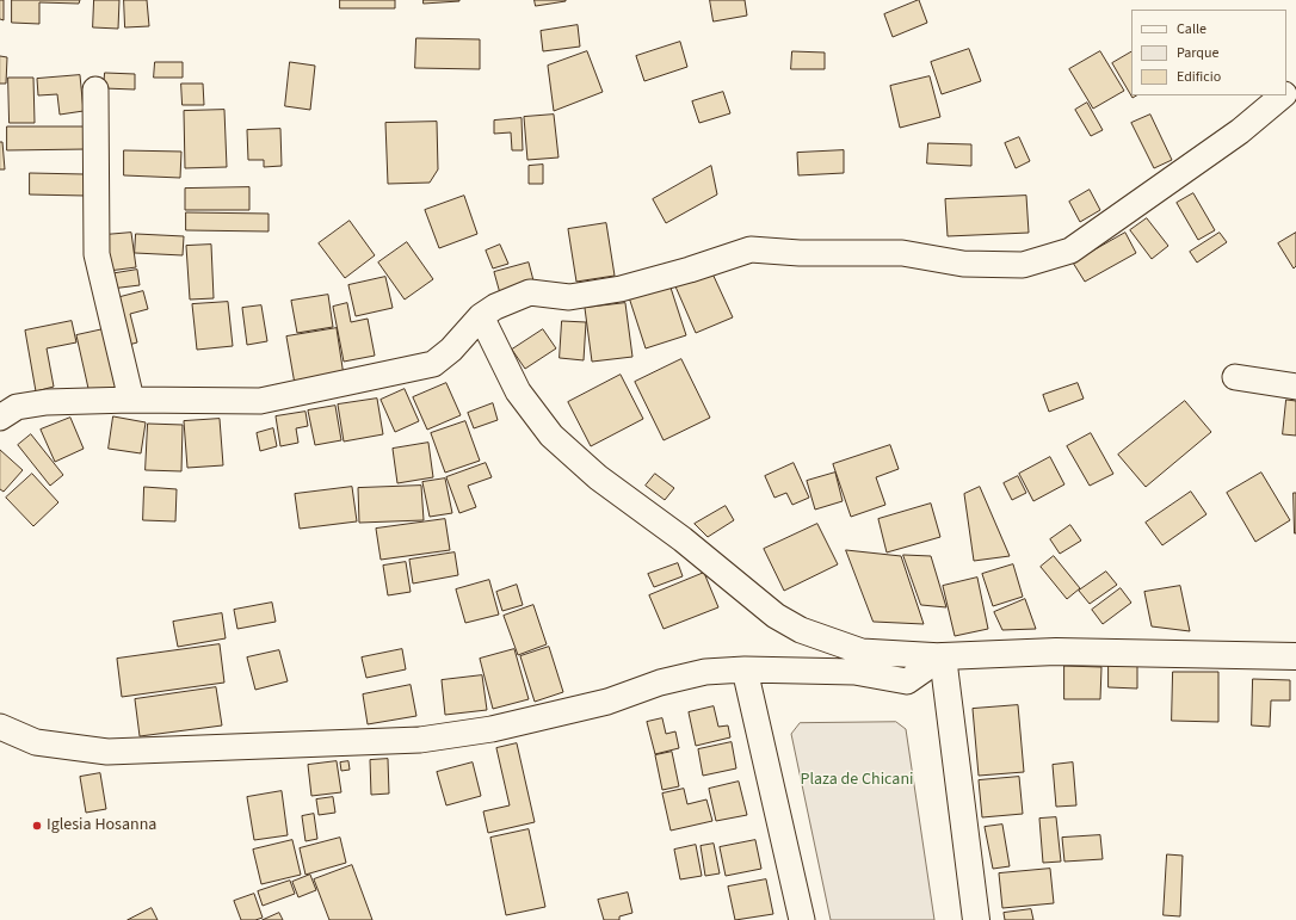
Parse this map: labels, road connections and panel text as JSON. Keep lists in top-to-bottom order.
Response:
{
  "parks": ["Plaza de Chicani"],
  "places": ["Iglesia Hosanna"],
  "legend": ["Calle", "Parque", "Edificio"]
}
